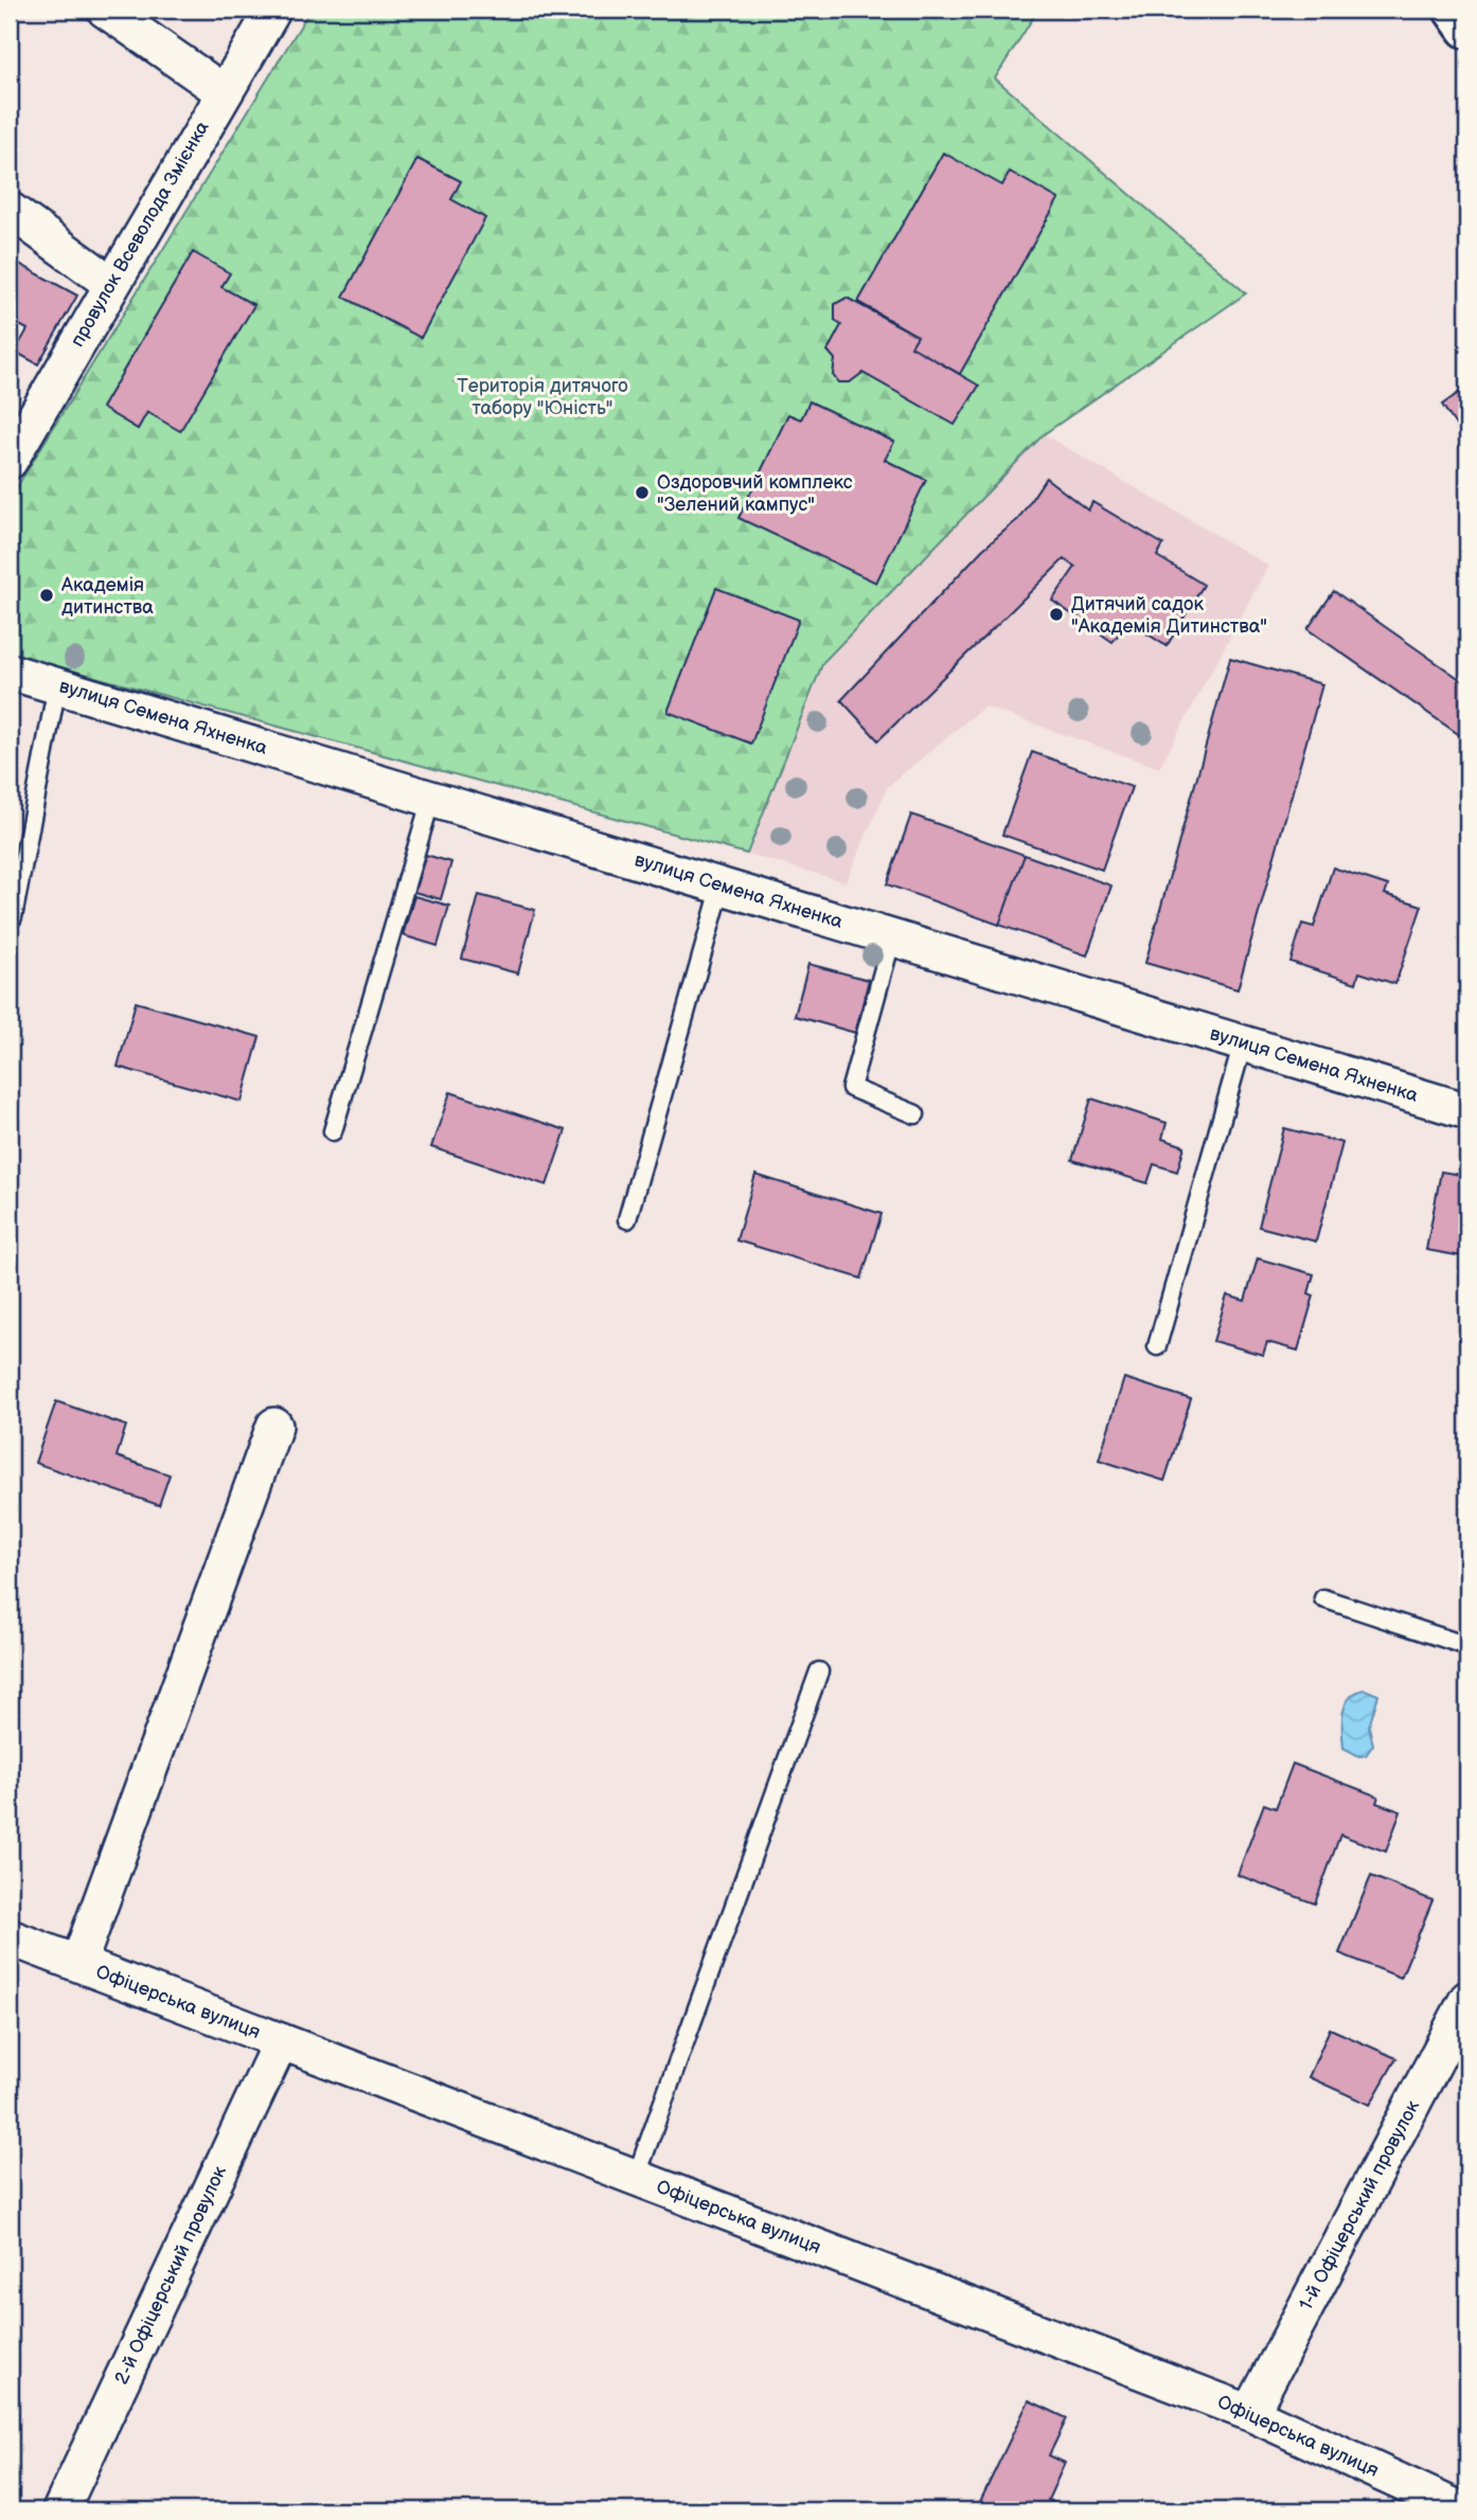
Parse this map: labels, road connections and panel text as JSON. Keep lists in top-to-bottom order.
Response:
{
  "streets": {
    "street": [
      "провулок Всеволода Змієнка",
      "вулиця Семена Яхненка",
      "Офіцерська вулиця",
      "1-й Офіцерський провулок",
      "2-й Офіцерський провулок"
    ]
  },
  "crossings": [
    ["Офіцерська вулиця", "1-й Офіцерський провулок"],
    ["Офіцерська вулиця", "2-й Офіцерський провулок"]
  ],
  "parks": ["Територія дитячого табору \"Юність\""],
  "places": ["Оздоровчий комплекс \"Зелений кампус\"", "Академія дитинства", "Дитячий садок \"Академія Дитинства\""]
}
